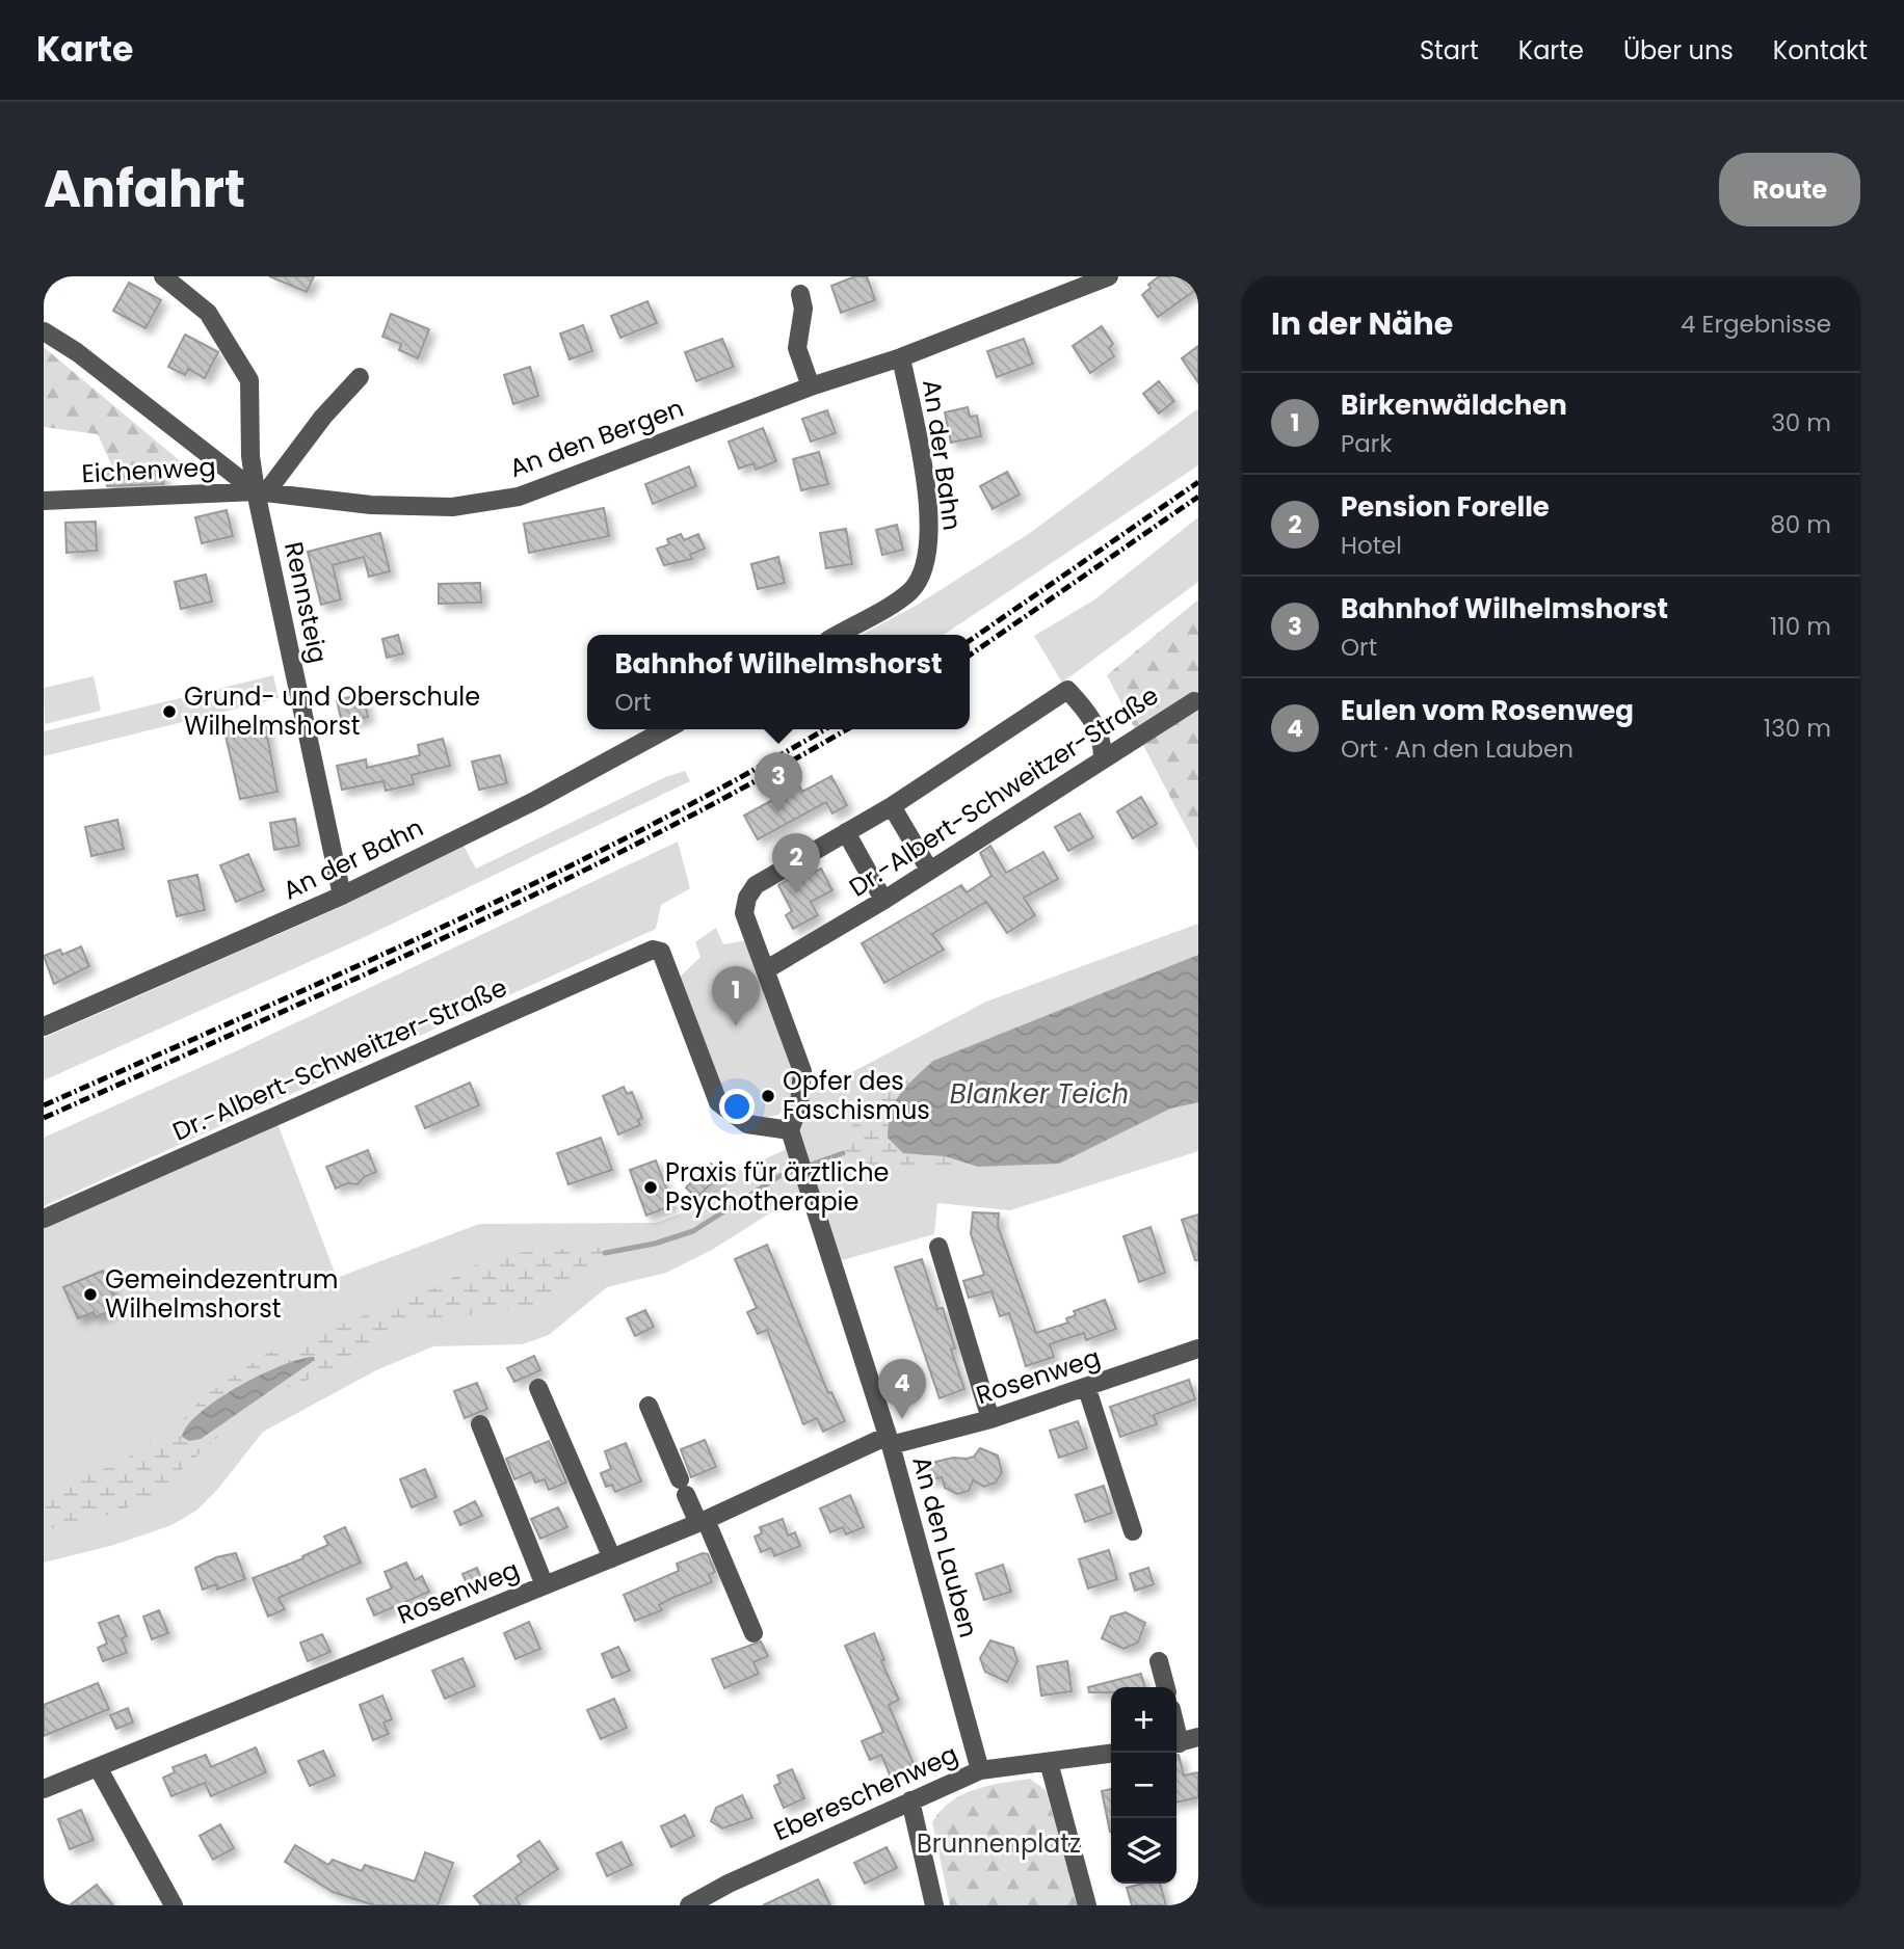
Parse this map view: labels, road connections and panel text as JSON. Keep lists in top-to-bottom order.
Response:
{
  "streets": {
    "street": [
      "An den Bergen",
      "An der Bahn",
      "Eichenweg",
      "Rennsteig",
      "Dr.-Albert-Schweitzer-Straße",
      "Rosenweg",
      "An den Lauben",
      "Ebereschenweg"
    ]
  },
  "crossings": [
    ["An den Bergen", "An der Bahn"],
    ["An den Bergen", "Eichenweg"],
    ["An den Bergen", "Rennsteig"],
    ["An der Bahn", "Rennsteig"],
    ["Eichenweg", "Rennsteig"],
    ["Dr.-Albert-Schweitzer-Straße", "An den Lauben"],
    ["Rosenweg", "An den Lauben"],
    ["An den Lauben", "Ebereschenweg"]
  ],
  "water": ["Blanker Teich"],
  "parks": ["Brunnenplatz"],
  "places": [
    "Grund- und Oberschule Wilhelmshorst",
    "Opfer des Faschismus",
    "Praxis für ärztliche Psychotherapie",
    "Gemeindezentrum Wilhelmshorst"
  ],
  "page": {
    "header": "Karte",
    "nav": [
      "Start",
      "Karte",
      "Über uns",
      "Kontakt"
    ],
    "title": "Anfahrt",
    "buttons": "Route",
    "heading": ["In der Nähe", "4 Ergebnisse"],
    "list": [
      {
        "mark": "1",
        "name": "Birkenwäldchen",
        "note": "Park",
        "value": "30 m"
      },
      {
        "mark": "2",
        "name": "Pension Forelle",
        "note": "Hotel",
        "value": "80 m"
      },
      {
        "mark": "3",
        "name": "Bahnhof Wilhelmshorst",
        "note": "Ort",
        "value": "110 m"
      },
      {
        "mark": "4",
        "name": "Eulen vom Rosenweg",
        "note": "Ort · An den Lauben",
        "value": "130 m"
      }
    ],
    "popup": ["Bahnhof Wilhelmshorst", "Ort"],
    "pins": [
      "3",
      "2",
      "1",
      "4"
    ],
    "map_buttons": ["+", "−"]
  }
}
